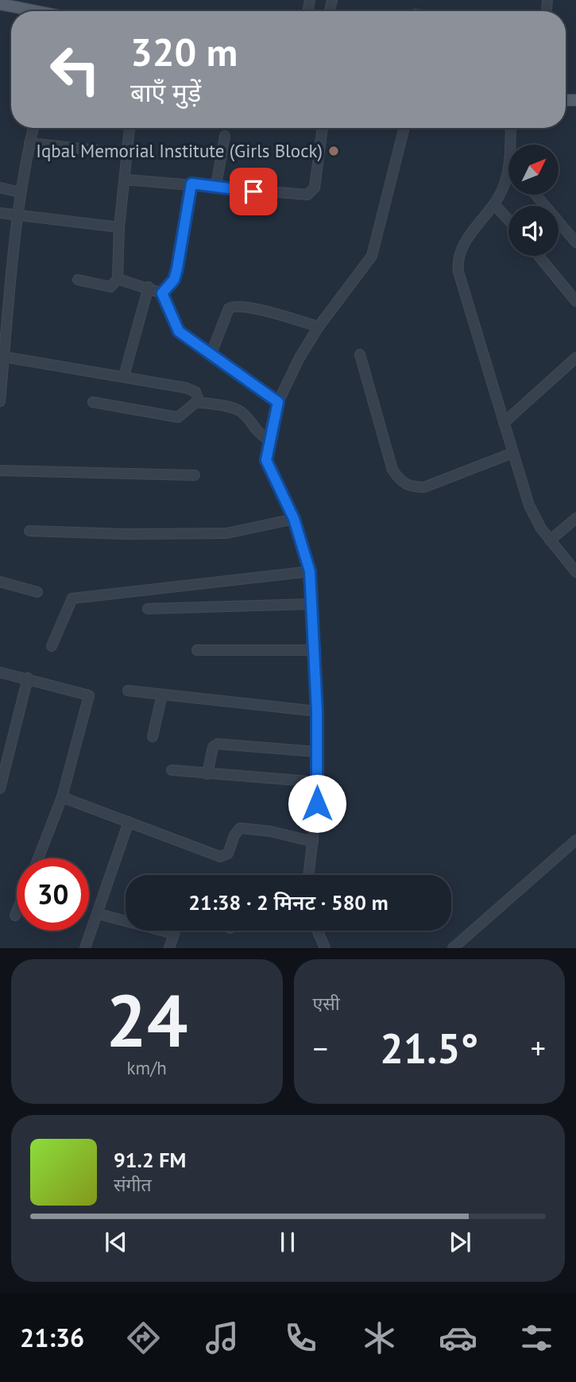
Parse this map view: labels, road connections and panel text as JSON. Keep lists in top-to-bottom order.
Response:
{
  "places": ["Iqbal Memorial Institute (Girls Block)"],
  "north": "top right",
  "page": {
    "turn": ["320 m", "बाएँ मुड़ें"],
    "limit": "30",
    "trip": "21:38 · 2 मिनट · 580 m",
    "tile": [
      ["24", "km/h"],
      "एसी"
    ],
    "heat": ["−", "21.5°", "+"],
    "song": ["91.2 FM", "संगीत"],
    "tabs": "21:36"
  }
}
